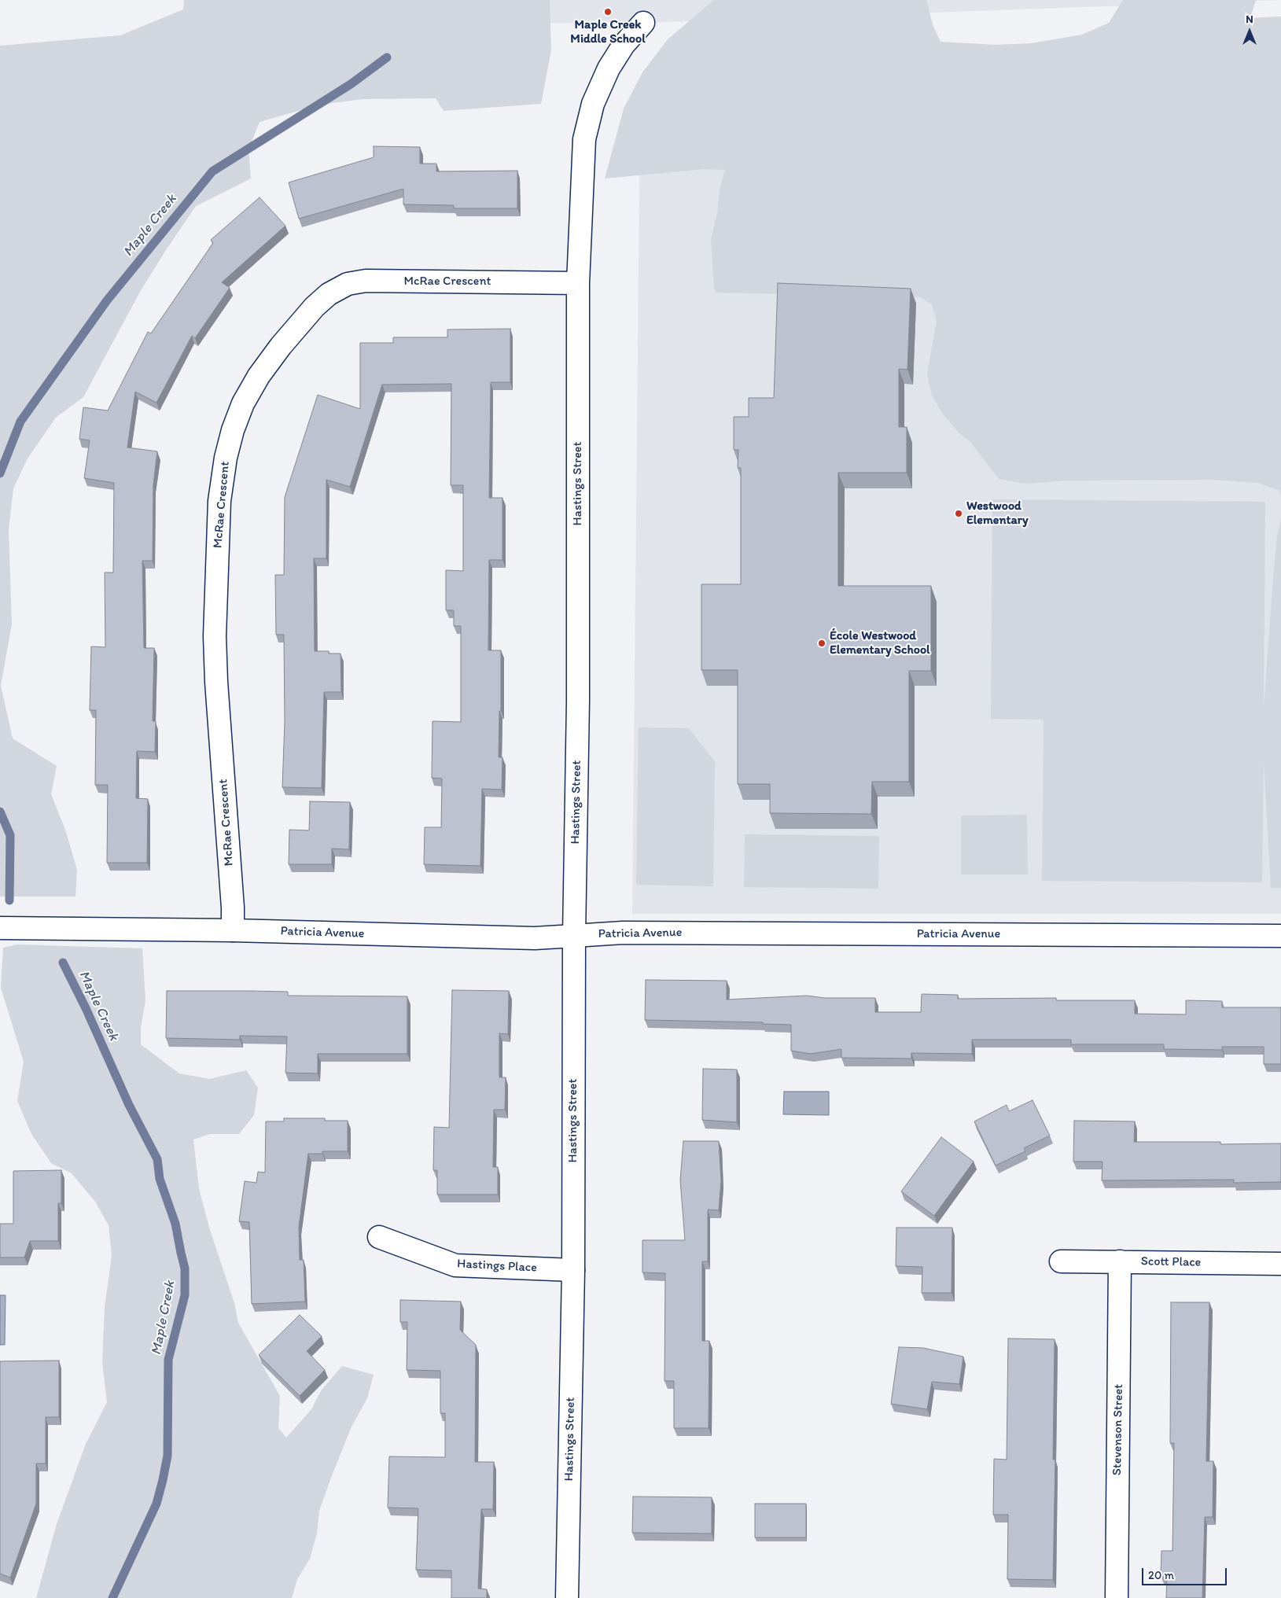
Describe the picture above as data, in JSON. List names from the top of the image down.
{
  "streets": {
    "street": [
      "McRae Crescent",
      "Hastings Street",
      "Patricia Avenue",
      "Scott Place",
      "Hastings Place",
      "Stevenson Street"
    ]
  },
  "crossings": [
    ["McRae Crescent", "Hastings Street"],
    ["McRae Crescent", "Patricia Avenue"],
    ["Hastings Street", "Patricia Avenue"],
    ["Hastings Street", "Hastings Place"],
    ["Scott Place", "Stevenson Street"]
  ],
  "water": ["Maple Creek"],
  "places": ["Maple Creek Middle School", "Westwood Elementary", "École Westwood Elementary School"],
  "scale_bar": "20 m",
  "north": "top"
}
